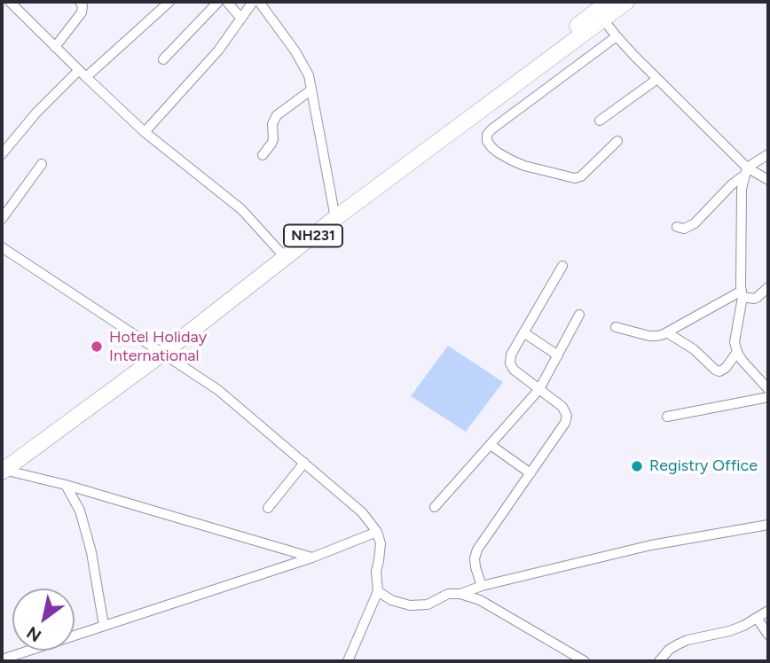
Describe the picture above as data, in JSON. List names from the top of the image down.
{
  "streets": {
    "highway": ["NH231"]
  },
  "places": ["Hotel Holiday International", "Registry Office"],
  "north": "bottom left"
}
